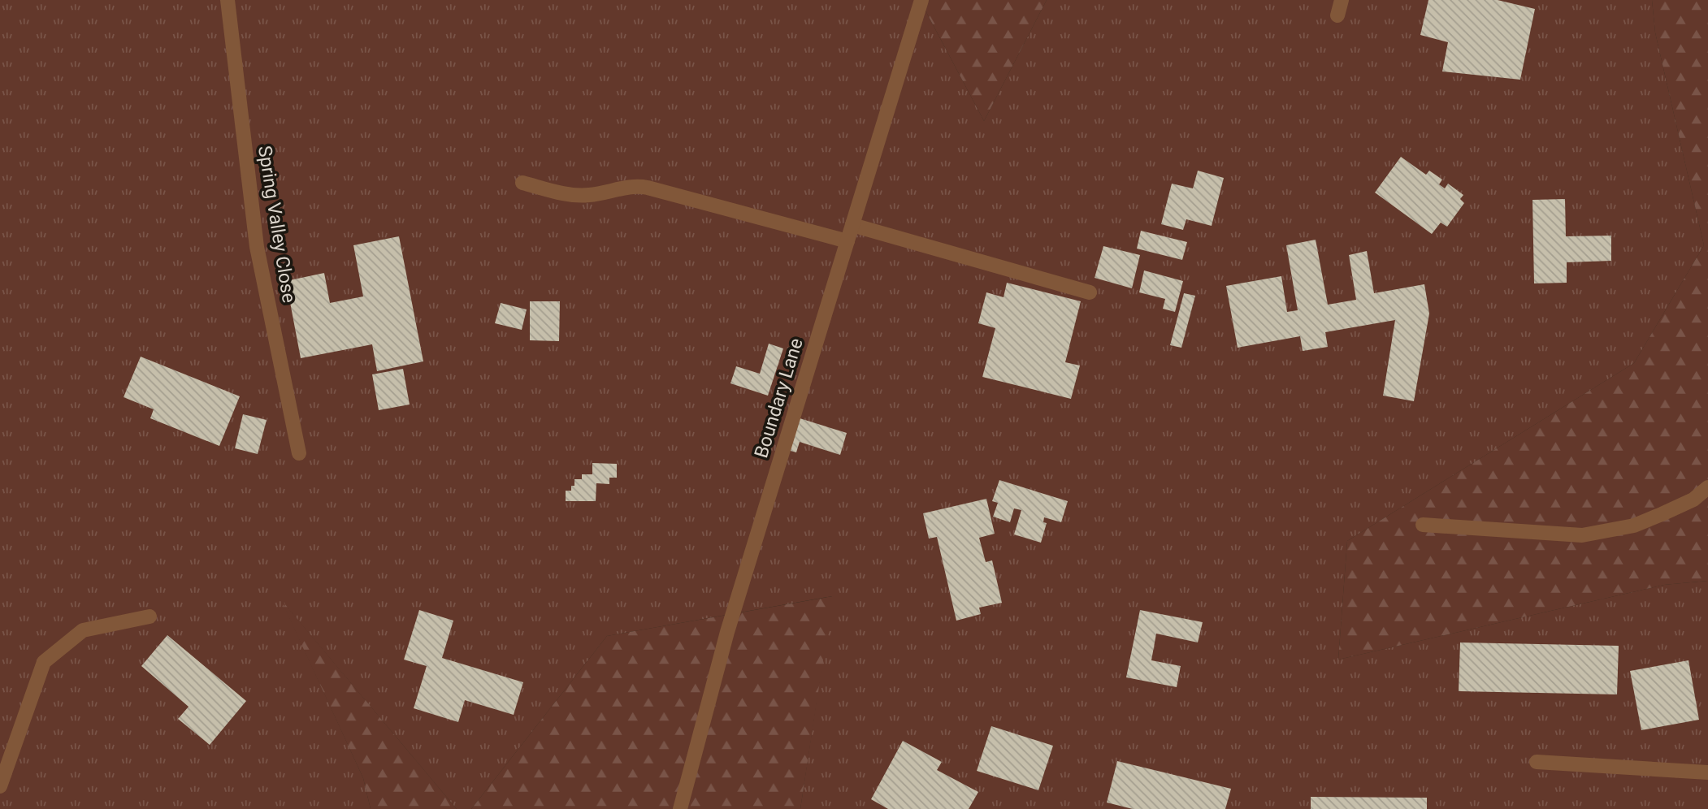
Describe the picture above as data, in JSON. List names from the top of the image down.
{
  "streets": {
    "street": ["Spring Valley Close", "Boundary Lane"]
  }
}
